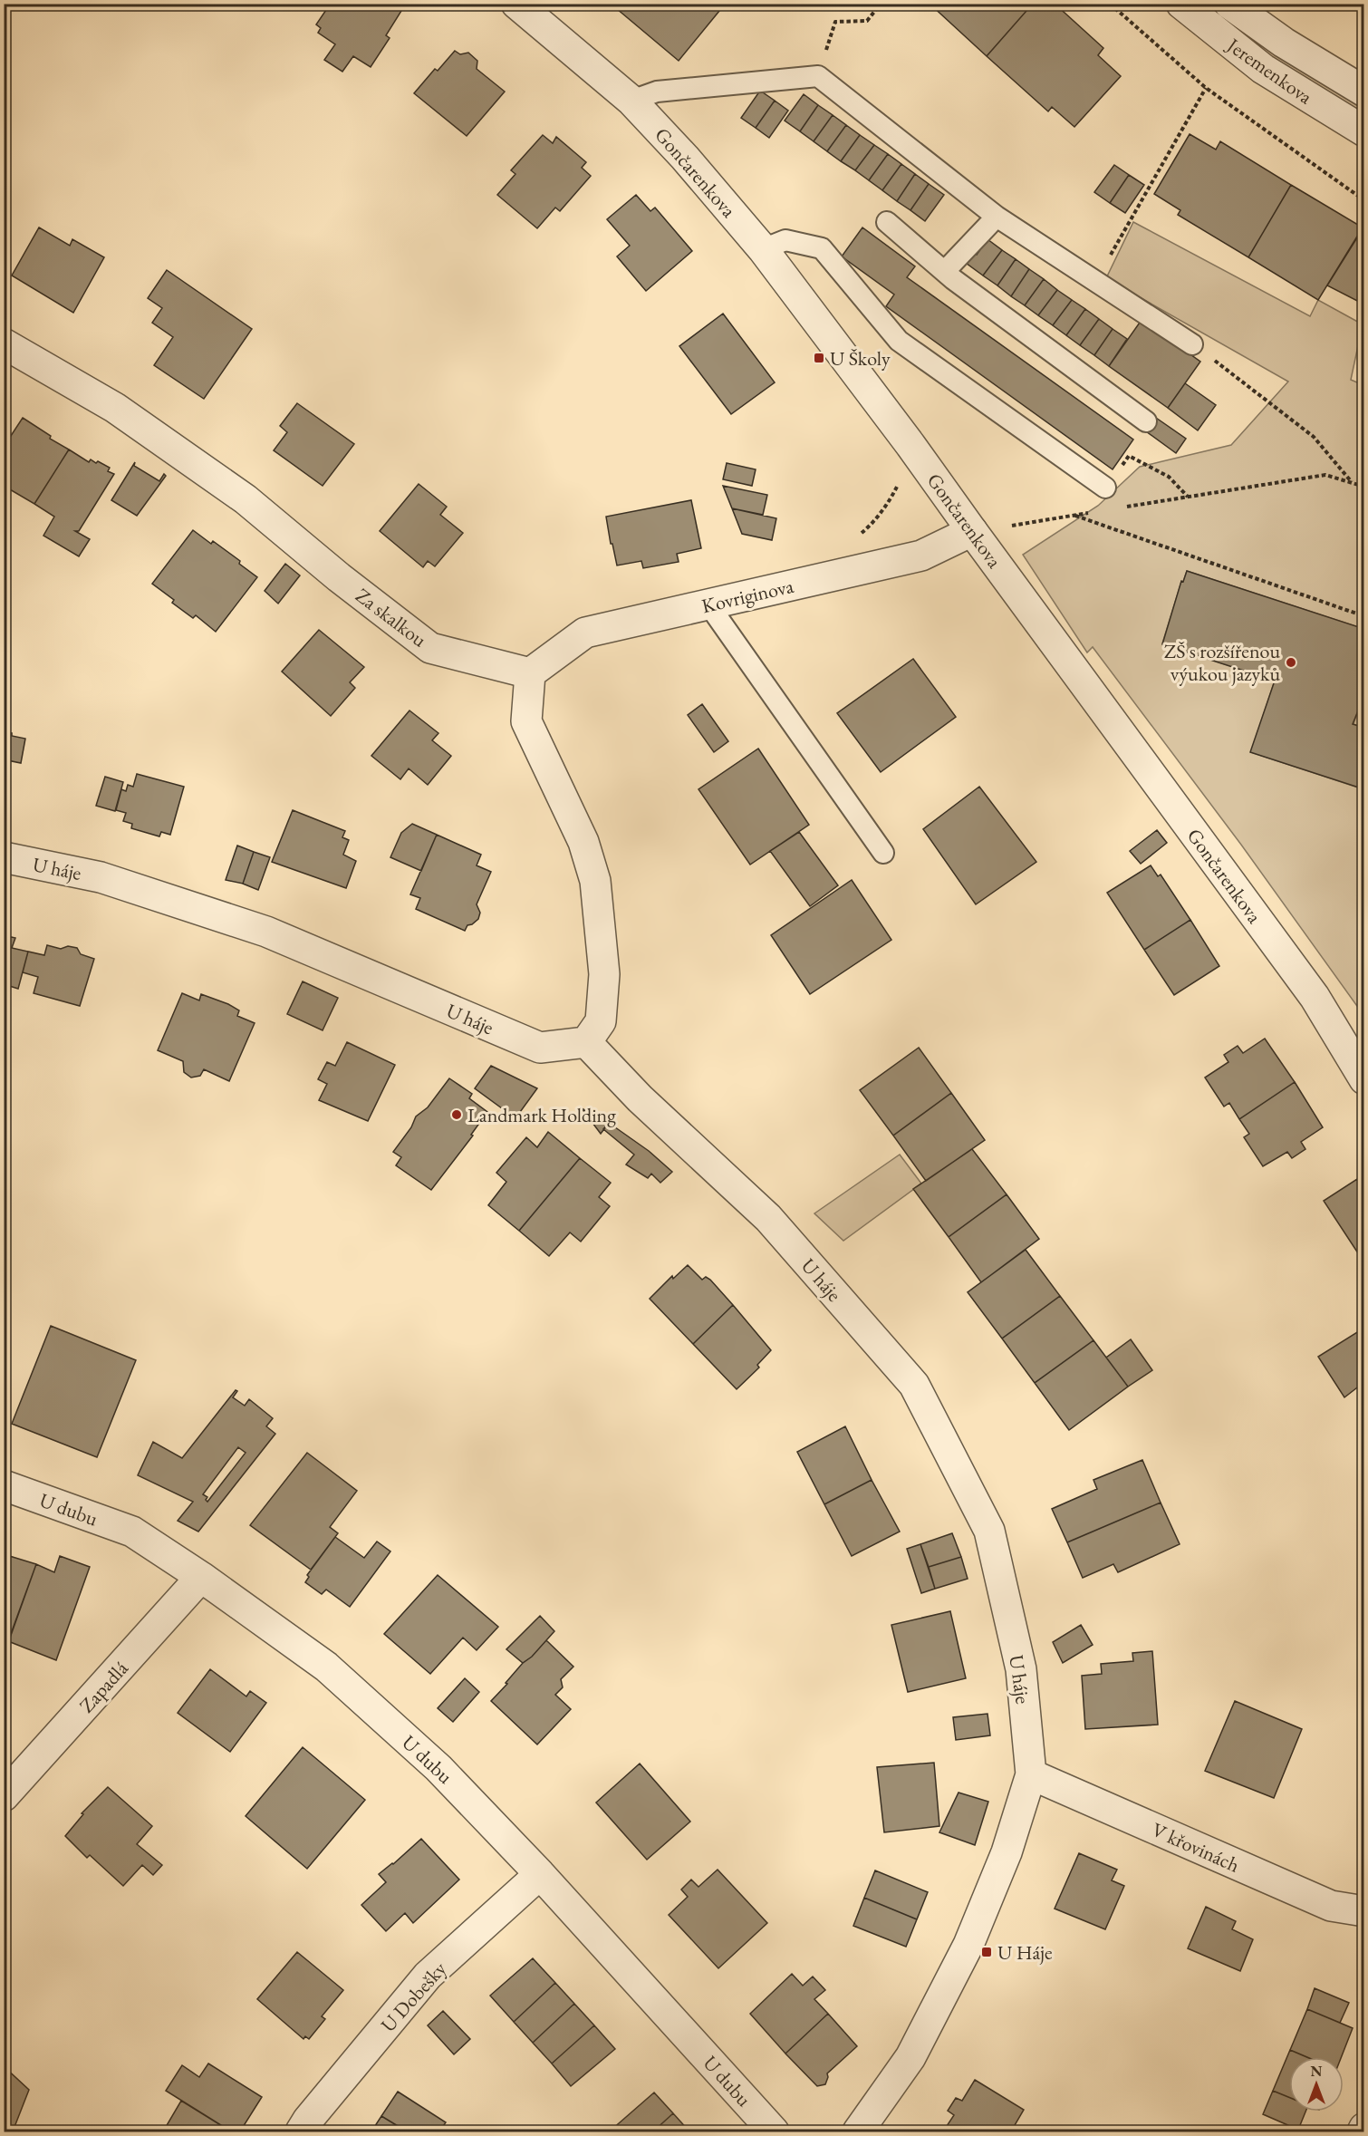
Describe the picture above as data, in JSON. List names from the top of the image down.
{
  "streets": {
    "street": [
      "Jeremenkova",
      "Gončarenkova",
      "Kovriginova",
      "Za skalkou",
      "U háje",
      "U dubu",
      "Zapadlá",
      "V křovinách",
      "U Dobešky"
    ]
  },
  "crossings": [
    ["Gončarenkova", "Kovriginova"],
    ["Kovriginova", "Za skalkou"],
    ["U háje", "V křovinách"],
    ["U dubu", "Zapadlá"],
    ["U dubu", "U Dobešky"]
  ],
  "places": {
    "transit": ["U Školy", "U Háje"],
    "other": ["ZŠ s rozšířenou výukou jazyků", "Landmark Holding"]
  },
  "north": "top"
}
